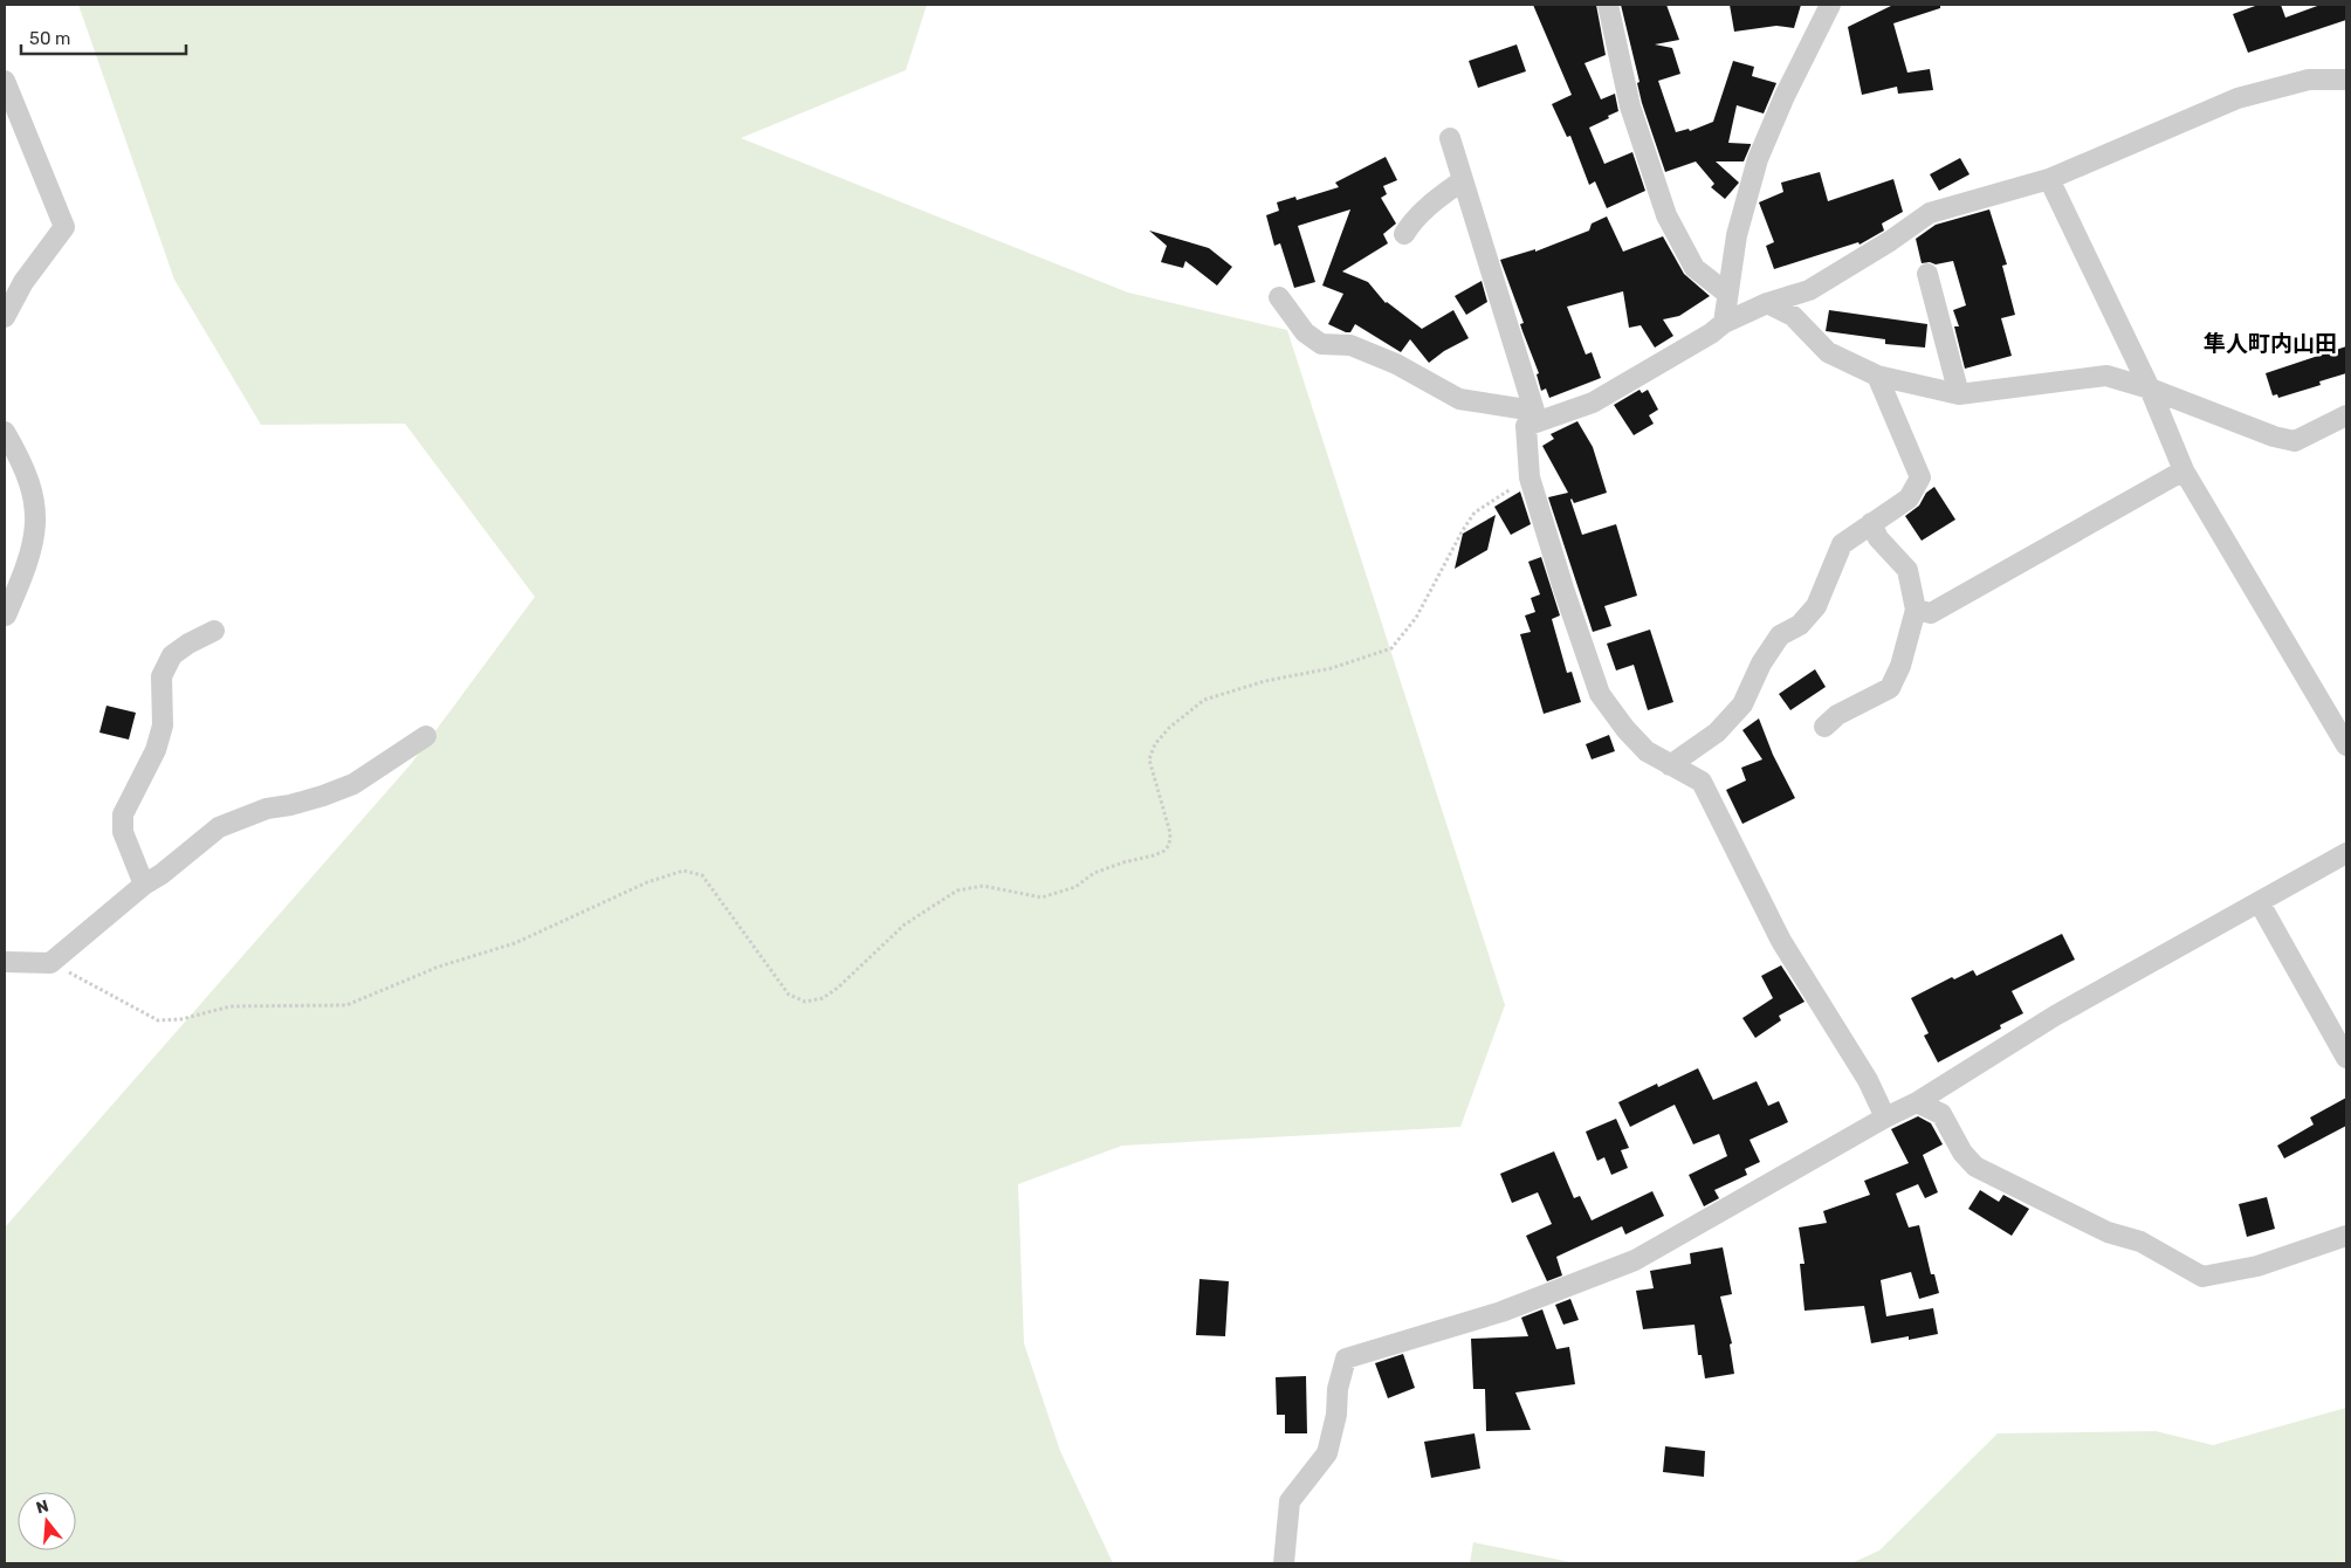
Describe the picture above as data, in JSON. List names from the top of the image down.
{
  "districts": ["隼人町内山田"],
  "scale_bar": "50 m",
  "north": "top"
}
